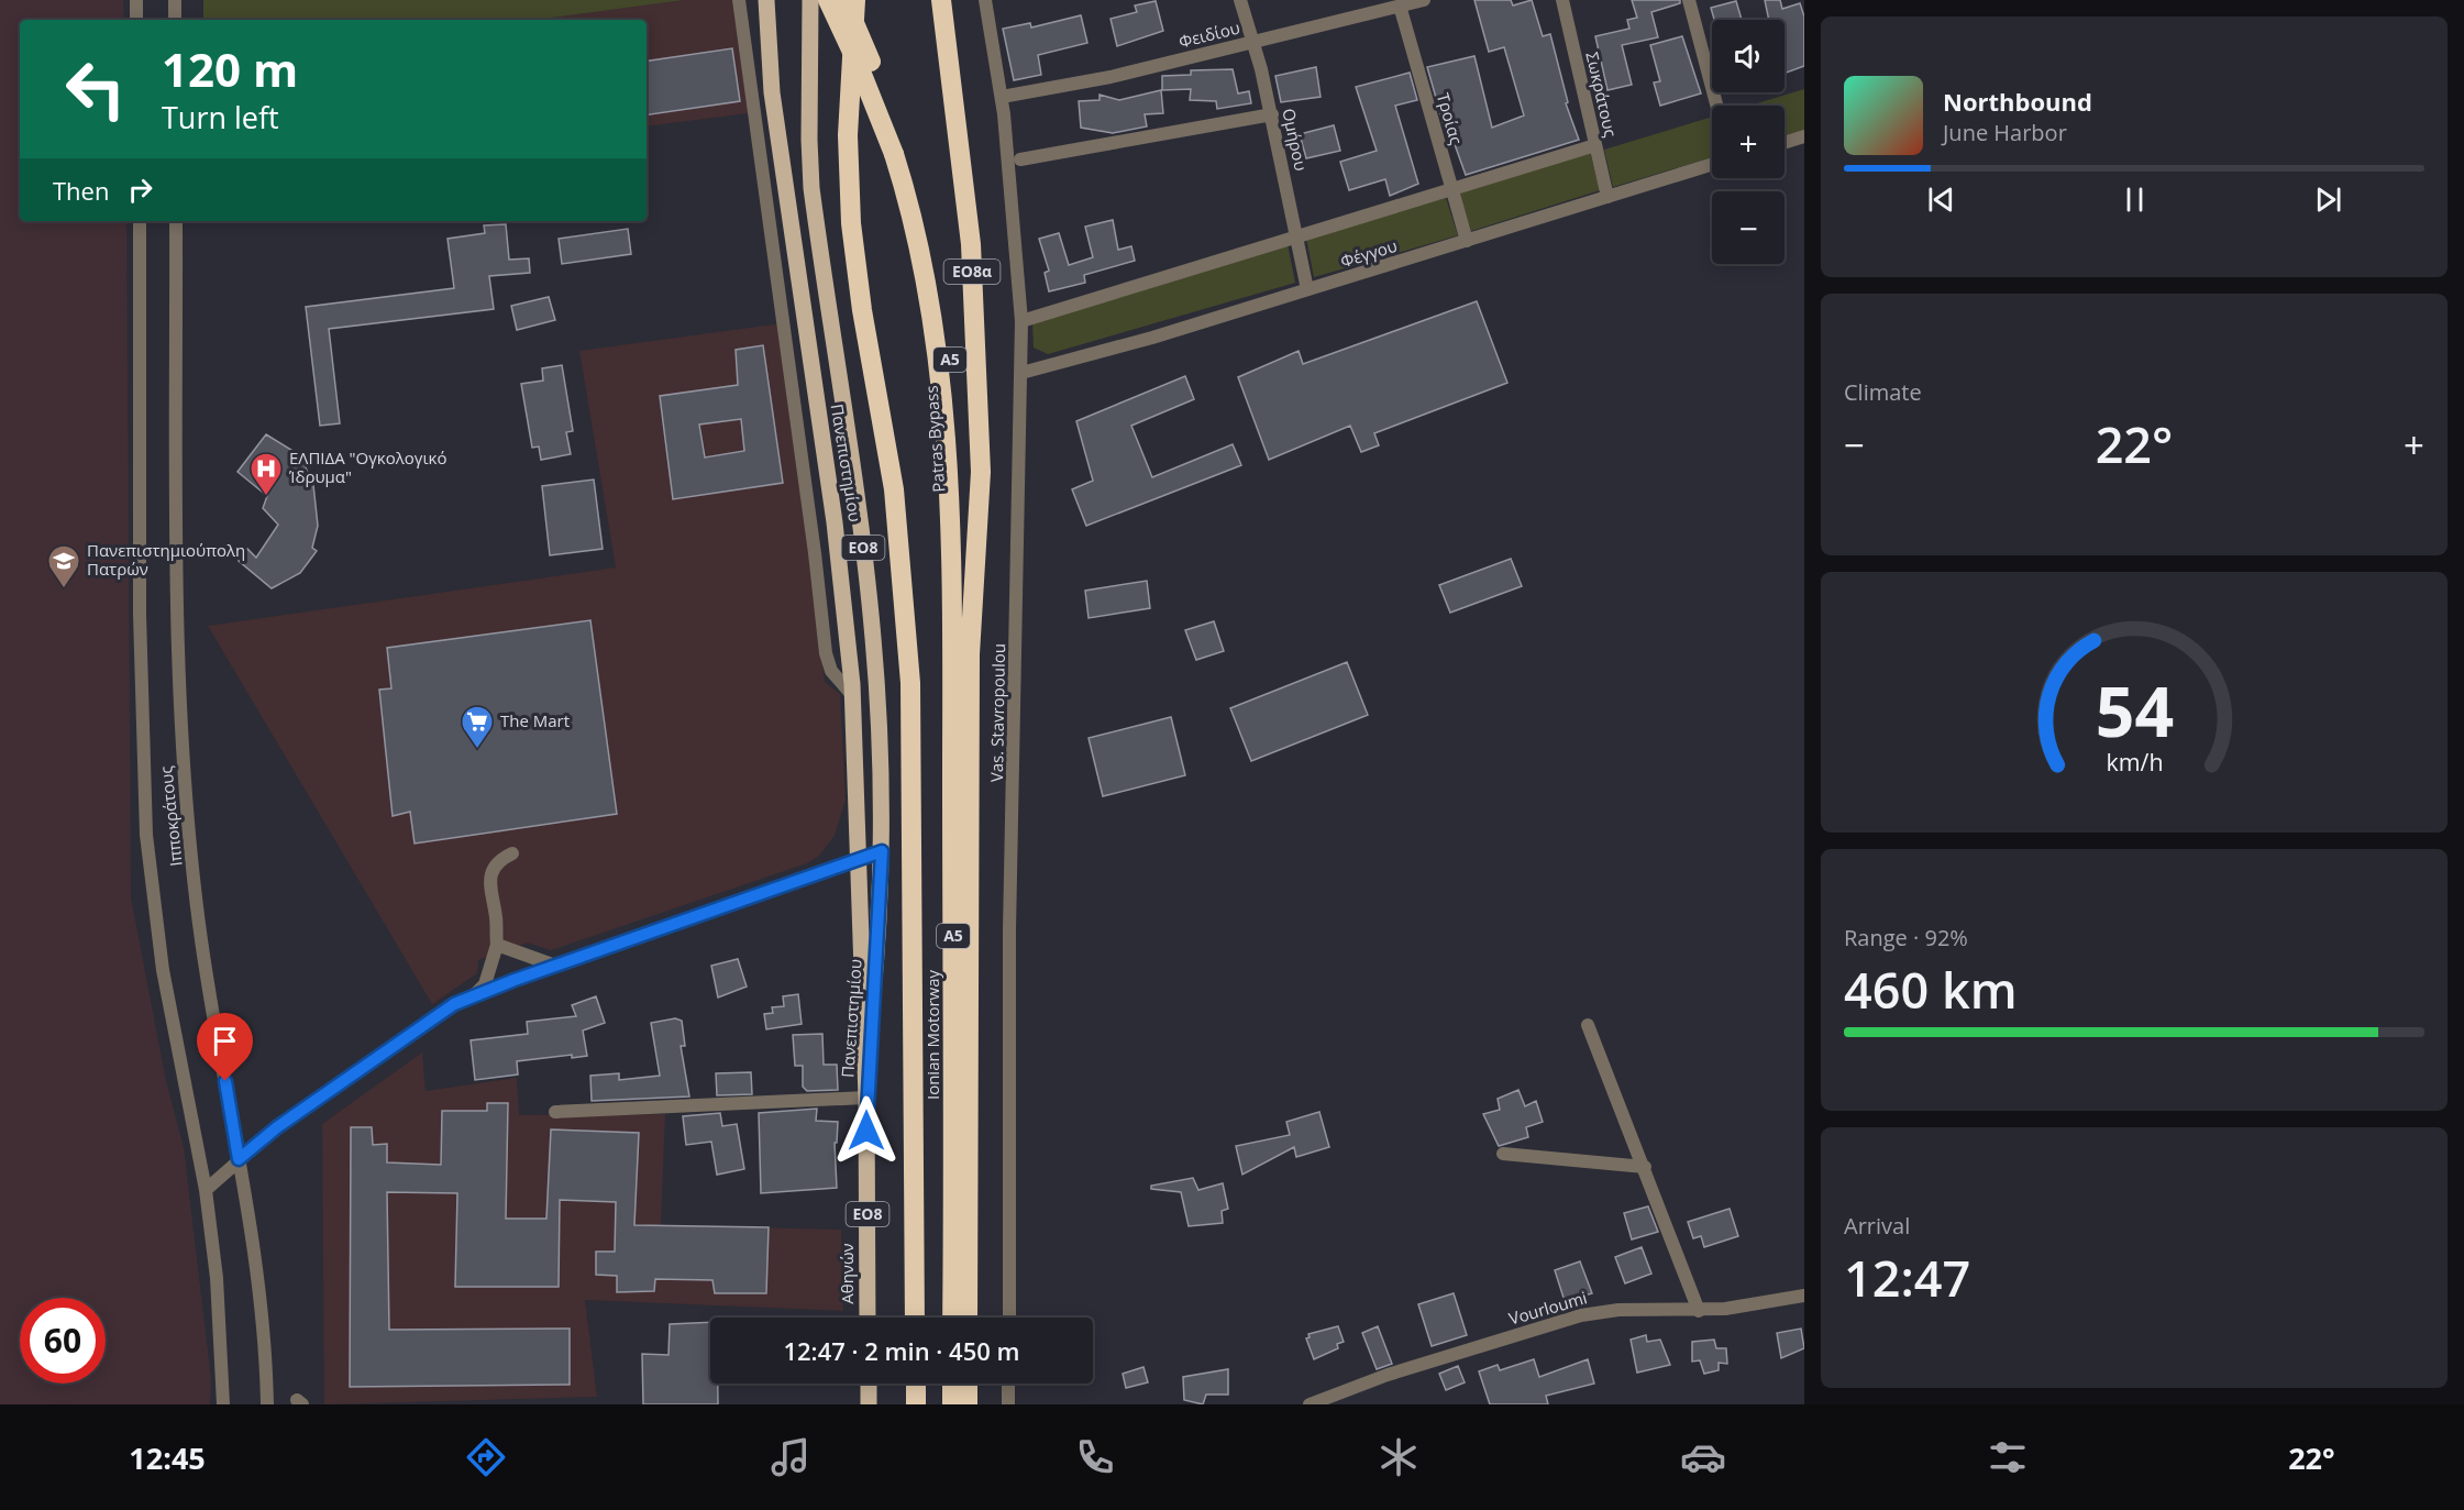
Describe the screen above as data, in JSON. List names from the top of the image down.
{
  "streets": {
    "highway": [
      "ΕΟ8α",
      "Α5",
      "Patras Bypass",
      "Ionian Motorway"
    ],
    "main road": ["Πανεπιστημίου", "ΕΟ8", "Αθηνών"],
    "street": [
      "Φειδίου",
      "Σωκράτους",
      "Τροίας",
      "Ομήρου",
      "Φέγγου",
      "Vas. Stavropoulou",
      "Ιπποκράτους",
      "Vourloumi"
    ]
  },
  "crossings": [
    ["Φειδίου", "Τροίας"],
    ["Φειδίου", "Ομήρου"],
    ["Φειδίου", "Vas. Stavropoulou"],
    ["Σωκράτους", "Φέγγου"],
    ["Τροίας", "Φέγγου"],
    ["Ομήρου", "Φέγγου"],
    ["Φέγγου", "Vas. Stavropoulou"],
    ["ΕΟ8α", "Α5"],
    ["ΕΟ8α", "Patras Bypass"],
    ["Α5", "Patras Bypass"],
    ["Patras Bypass", "Ionian Motorway"],
    ["Πανεπιστημίου", "Αθηνών"]
  ],
  "places": {
    "hospital": ["ΕΛΠΙΔΑ \"Ογκολογικό Ίδρυμα\""],
    "school or university": ["Πανεπιστημιούπολη Πατρών"],
    "supermarket": ["The Mart"]
  },
  "page": {
    "map_buttons": ["+", "−"],
    "turn": ["120 m", "Turn left"],
    "song": ["Northbound", "June Harbor"],
    "then": "Then",
    "tile": [
      "Climate",
      ["Range · 92%", "460 km"],
      ["Arrival", "12:47"]
    ],
    "heat": ["−", "22°", "+"],
    "limit": "60",
    "trip": "12:47 · 2 min · 450 m",
    "tabs": ["12:45", "22°"],
    "gauge": ["54", "km/h"]
  }
}
